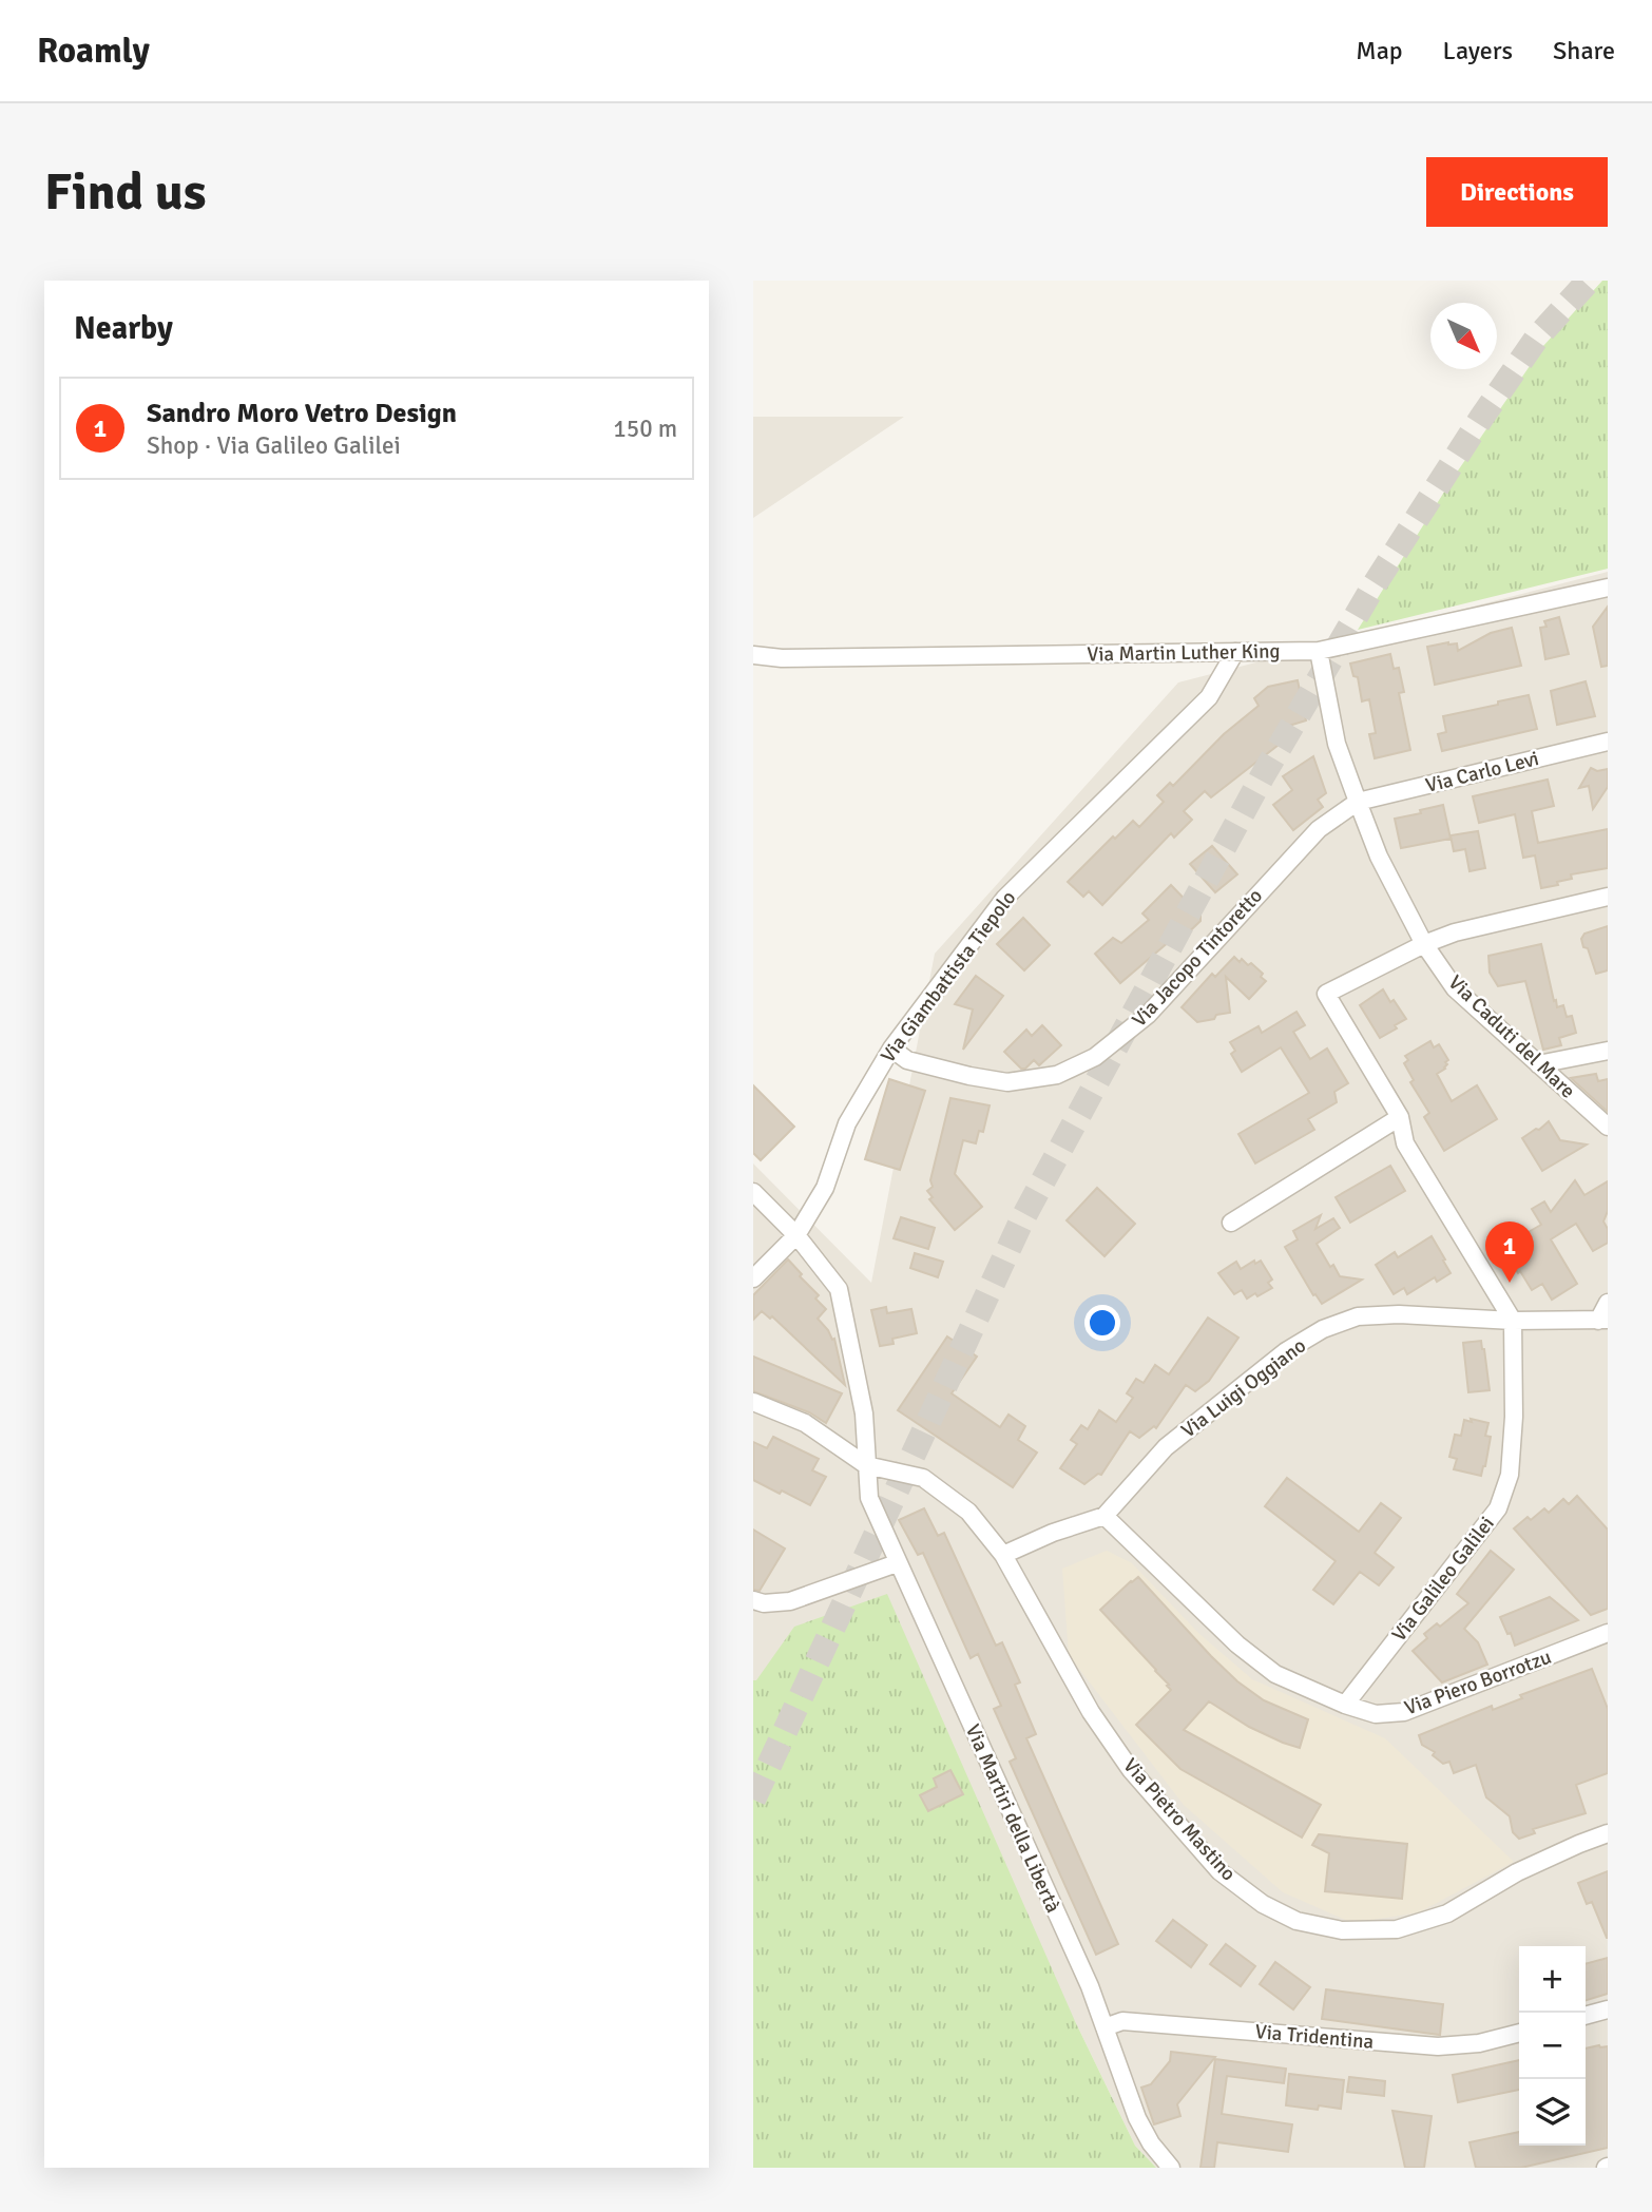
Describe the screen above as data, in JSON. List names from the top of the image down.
{
  "streets": {
    "street": [
      "Via Martin Luther King",
      "Via Carlo Levi",
      "Via Jacopo Tintoretto",
      "Via Giambattista Tiepolo",
      "Via Caduti del Mare",
      "Via Luigi Oggiano",
      "Via Galileo Galilei",
      "Via Piero Borrotzu",
      "Via Martiri della Libertà",
      "Via Pietro Mastino",
      "Via Tridentina"
    ]
  },
  "crossings": [
    ["Via Martin Luther King", "Via Giambattista Tiepolo"],
    ["Via Martin Luther King", "Via Caduti del Mare"],
    ["Via Carlo Levi", "Via Jacopo Tintoretto"],
    ["Via Carlo Levi", "Via Caduti del Mare"],
    ["Via Jacopo Tintoretto", "Via Giambattista Tiepolo"],
    ["Via Jacopo Tintoretto", "Via Caduti del Mare"],
    ["Via Giambattista Tiepolo", "Via Martiri della Libertà"],
    ["Via Luigi Oggiano", "Via Galileo Galilei"],
    ["Via Luigi Oggiano", "Via Piero Borrotzu"],
    ["Via Luigi Oggiano", "Via Pietro Mastino"],
    ["Via Galileo Galilei", "Via Piero Borrotzu"],
    ["Via Martiri della Libertà", "Via Pietro Mastino"],
    ["Via Martiri della Libertà", "Via Tridentina"]
  ],
  "north": "bottom right",
  "page": {
    "header": "Roamly",
    "nav": ["Map", "Layers", "Share"],
    "buttons": "Directions",
    "title": "Find us",
    "heading": "Nearby",
    "list": [
      {
        "mark": "1",
        "name": "Sandro Moro Vetro Design",
        "note": "Shop · Via Galileo Galilei",
        "value": "150 m"
      }
    ],
    "pins": "1",
    "map_buttons": ["+", "−"]
  }
}
